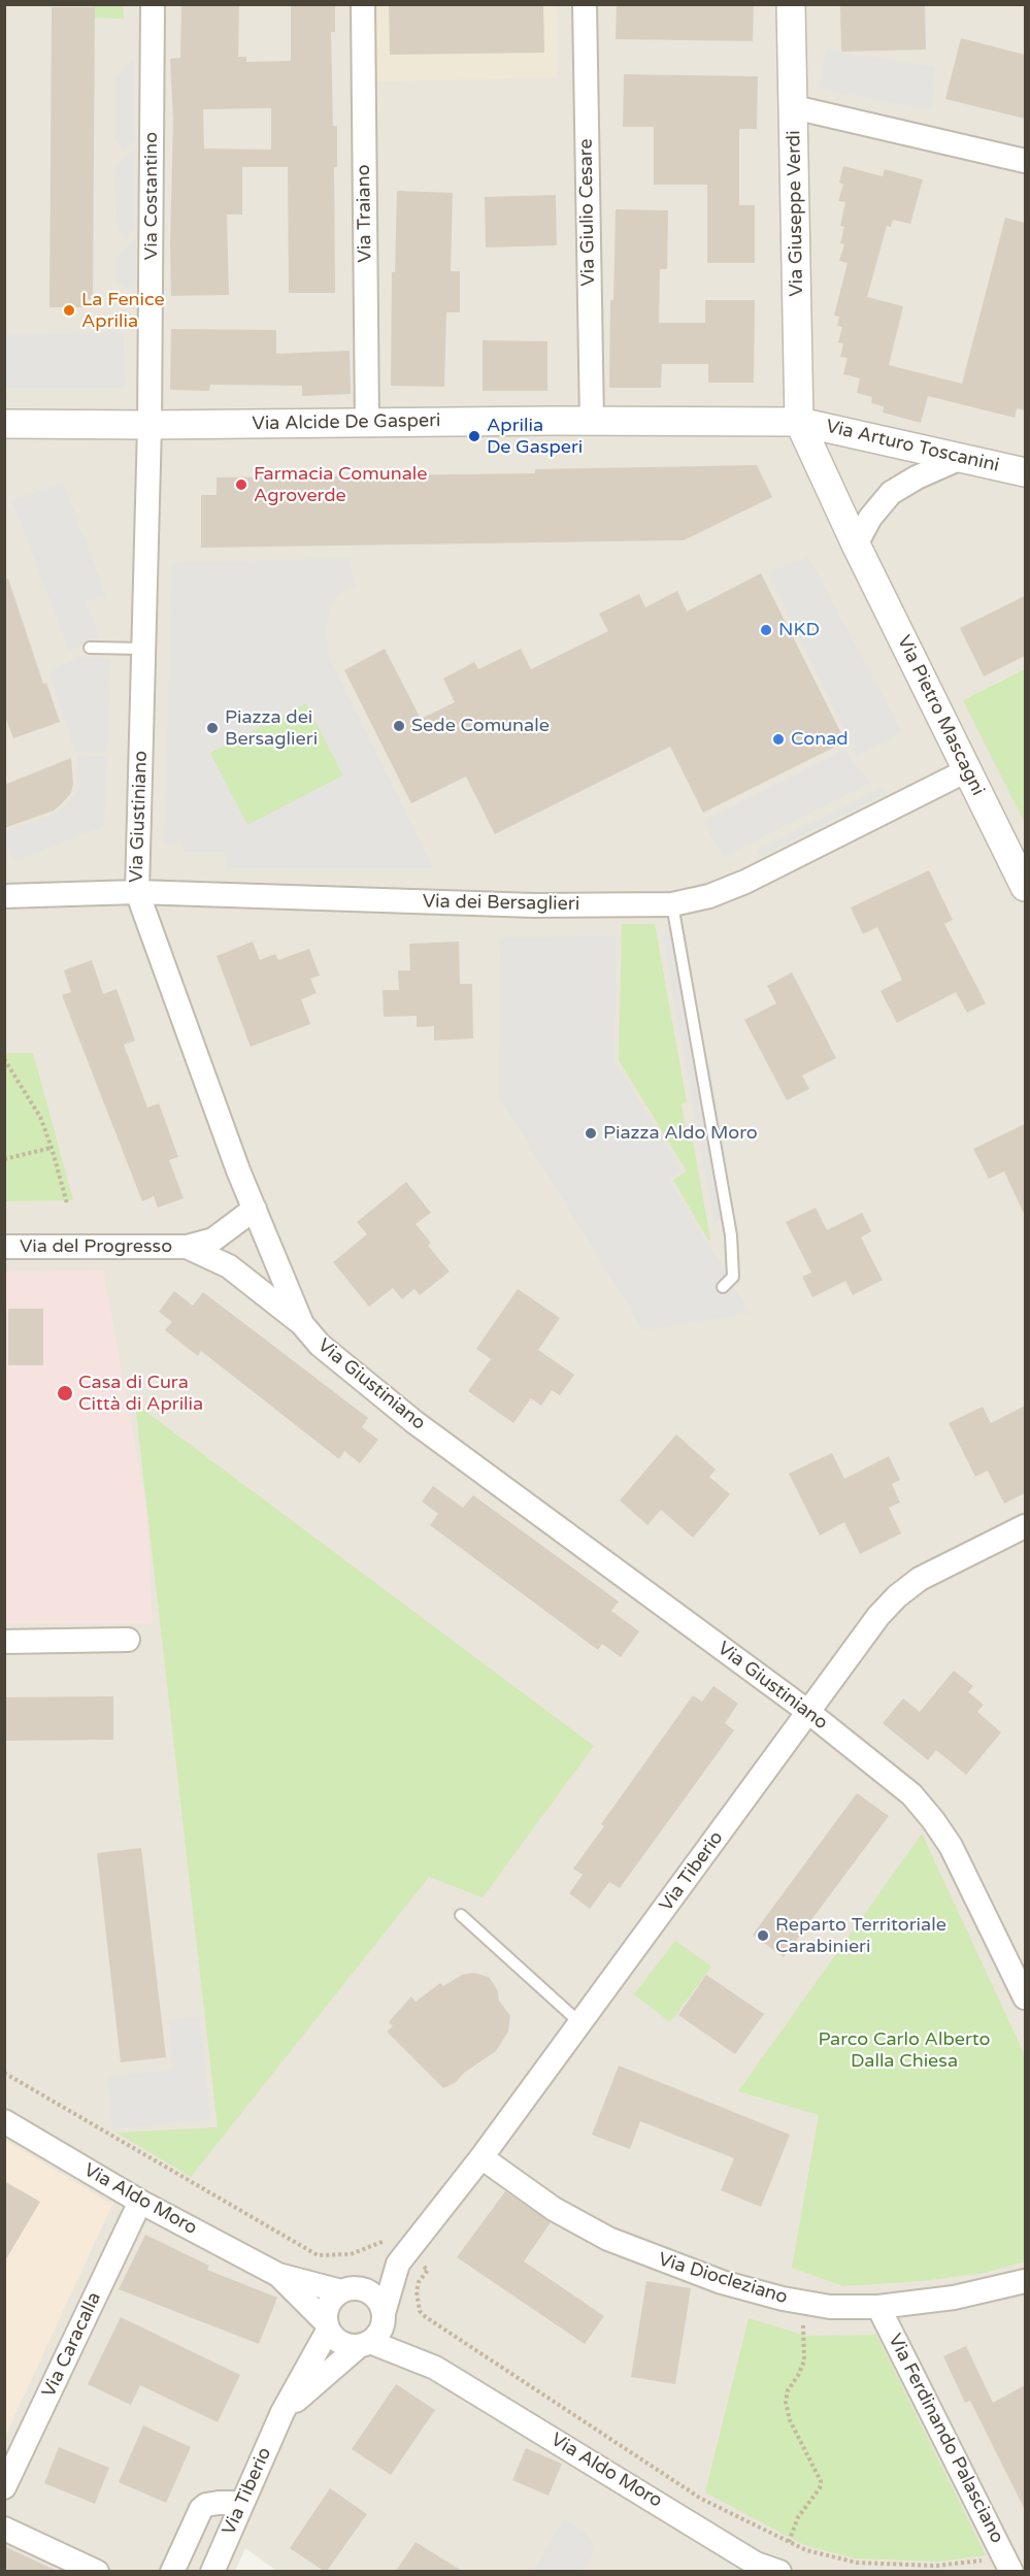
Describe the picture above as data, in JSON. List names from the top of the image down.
{
  "streets": {
    "street": [
      "Via Costantino",
      "Via Giulio Cesare",
      "Via Traiano",
      "Via Giuseppe Verdi",
      "Via Alcide De Gasperi",
      "Via Arturo Toscanini",
      "Via Pietro Mascagni",
      "Via Giustiniano",
      "Via dei Bersaglieri",
      "Via del Progresso",
      "Via Tiberio",
      "Via Aldo Moro",
      "Via Diocleziano",
      "Via Caracalla",
      "Via Ferdinando Palasciano"
    ]
  },
  "crossings": [
    ["Via Costantino", "Via Alcide De Gasperi"],
    ["Via Costantino", "Via Giustiniano"],
    ["Via Giulio Cesare", "Via Alcide De Gasperi"],
    ["Via Traiano", "Via Alcide De Gasperi"],
    ["Via Giuseppe Verdi", "Via Alcide De Gasperi"],
    ["Via Giuseppe Verdi", "Via Arturo Toscanini"],
    ["Via Giuseppe Verdi", "Via Pietro Mascagni"],
    ["Via Alcide De Gasperi", "Via Arturo Toscanini"],
    ["Via Alcide De Gasperi", "Via Pietro Mascagni"],
    ["Via Alcide De Gasperi", "Via Giustiniano"],
    ["Via Arturo Toscanini", "Via Pietro Mascagni"],
    ["Via Pietro Mascagni", "Via dei Bersaglieri"],
    ["Via Giustiniano", "Via dei Bersaglieri"],
    ["Via Giustiniano", "Via del Progresso"],
    ["Via Giustiniano", "Via Tiberio"],
    ["Via Tiberio", "Via Aldo Moro"],
    ["Via Tiberio", "Via Diocleziano"],
    ["Via Aldo Moro", "Via Caracalla"],
    ["Via Diocleziano", "Via Ferdinando Palasciano"]
  ],
  "parks": ["Parco Carlo Alberto Dalla Chiesa"],
  "places": [
    "La Fenice Aprilia",
    "Aprilia De Gasperi",
    "Farmacia Comunale Agroverde",
    "NKD",
    "Sede Comunale",
    "Piazza dei Bersaglieri",
    "Conad",
    "Piazza Aldo Moro",
    "Casa di Cura Città di Aprilia",
    "Reparto Territoriale Carabinieri"
  ]
}
